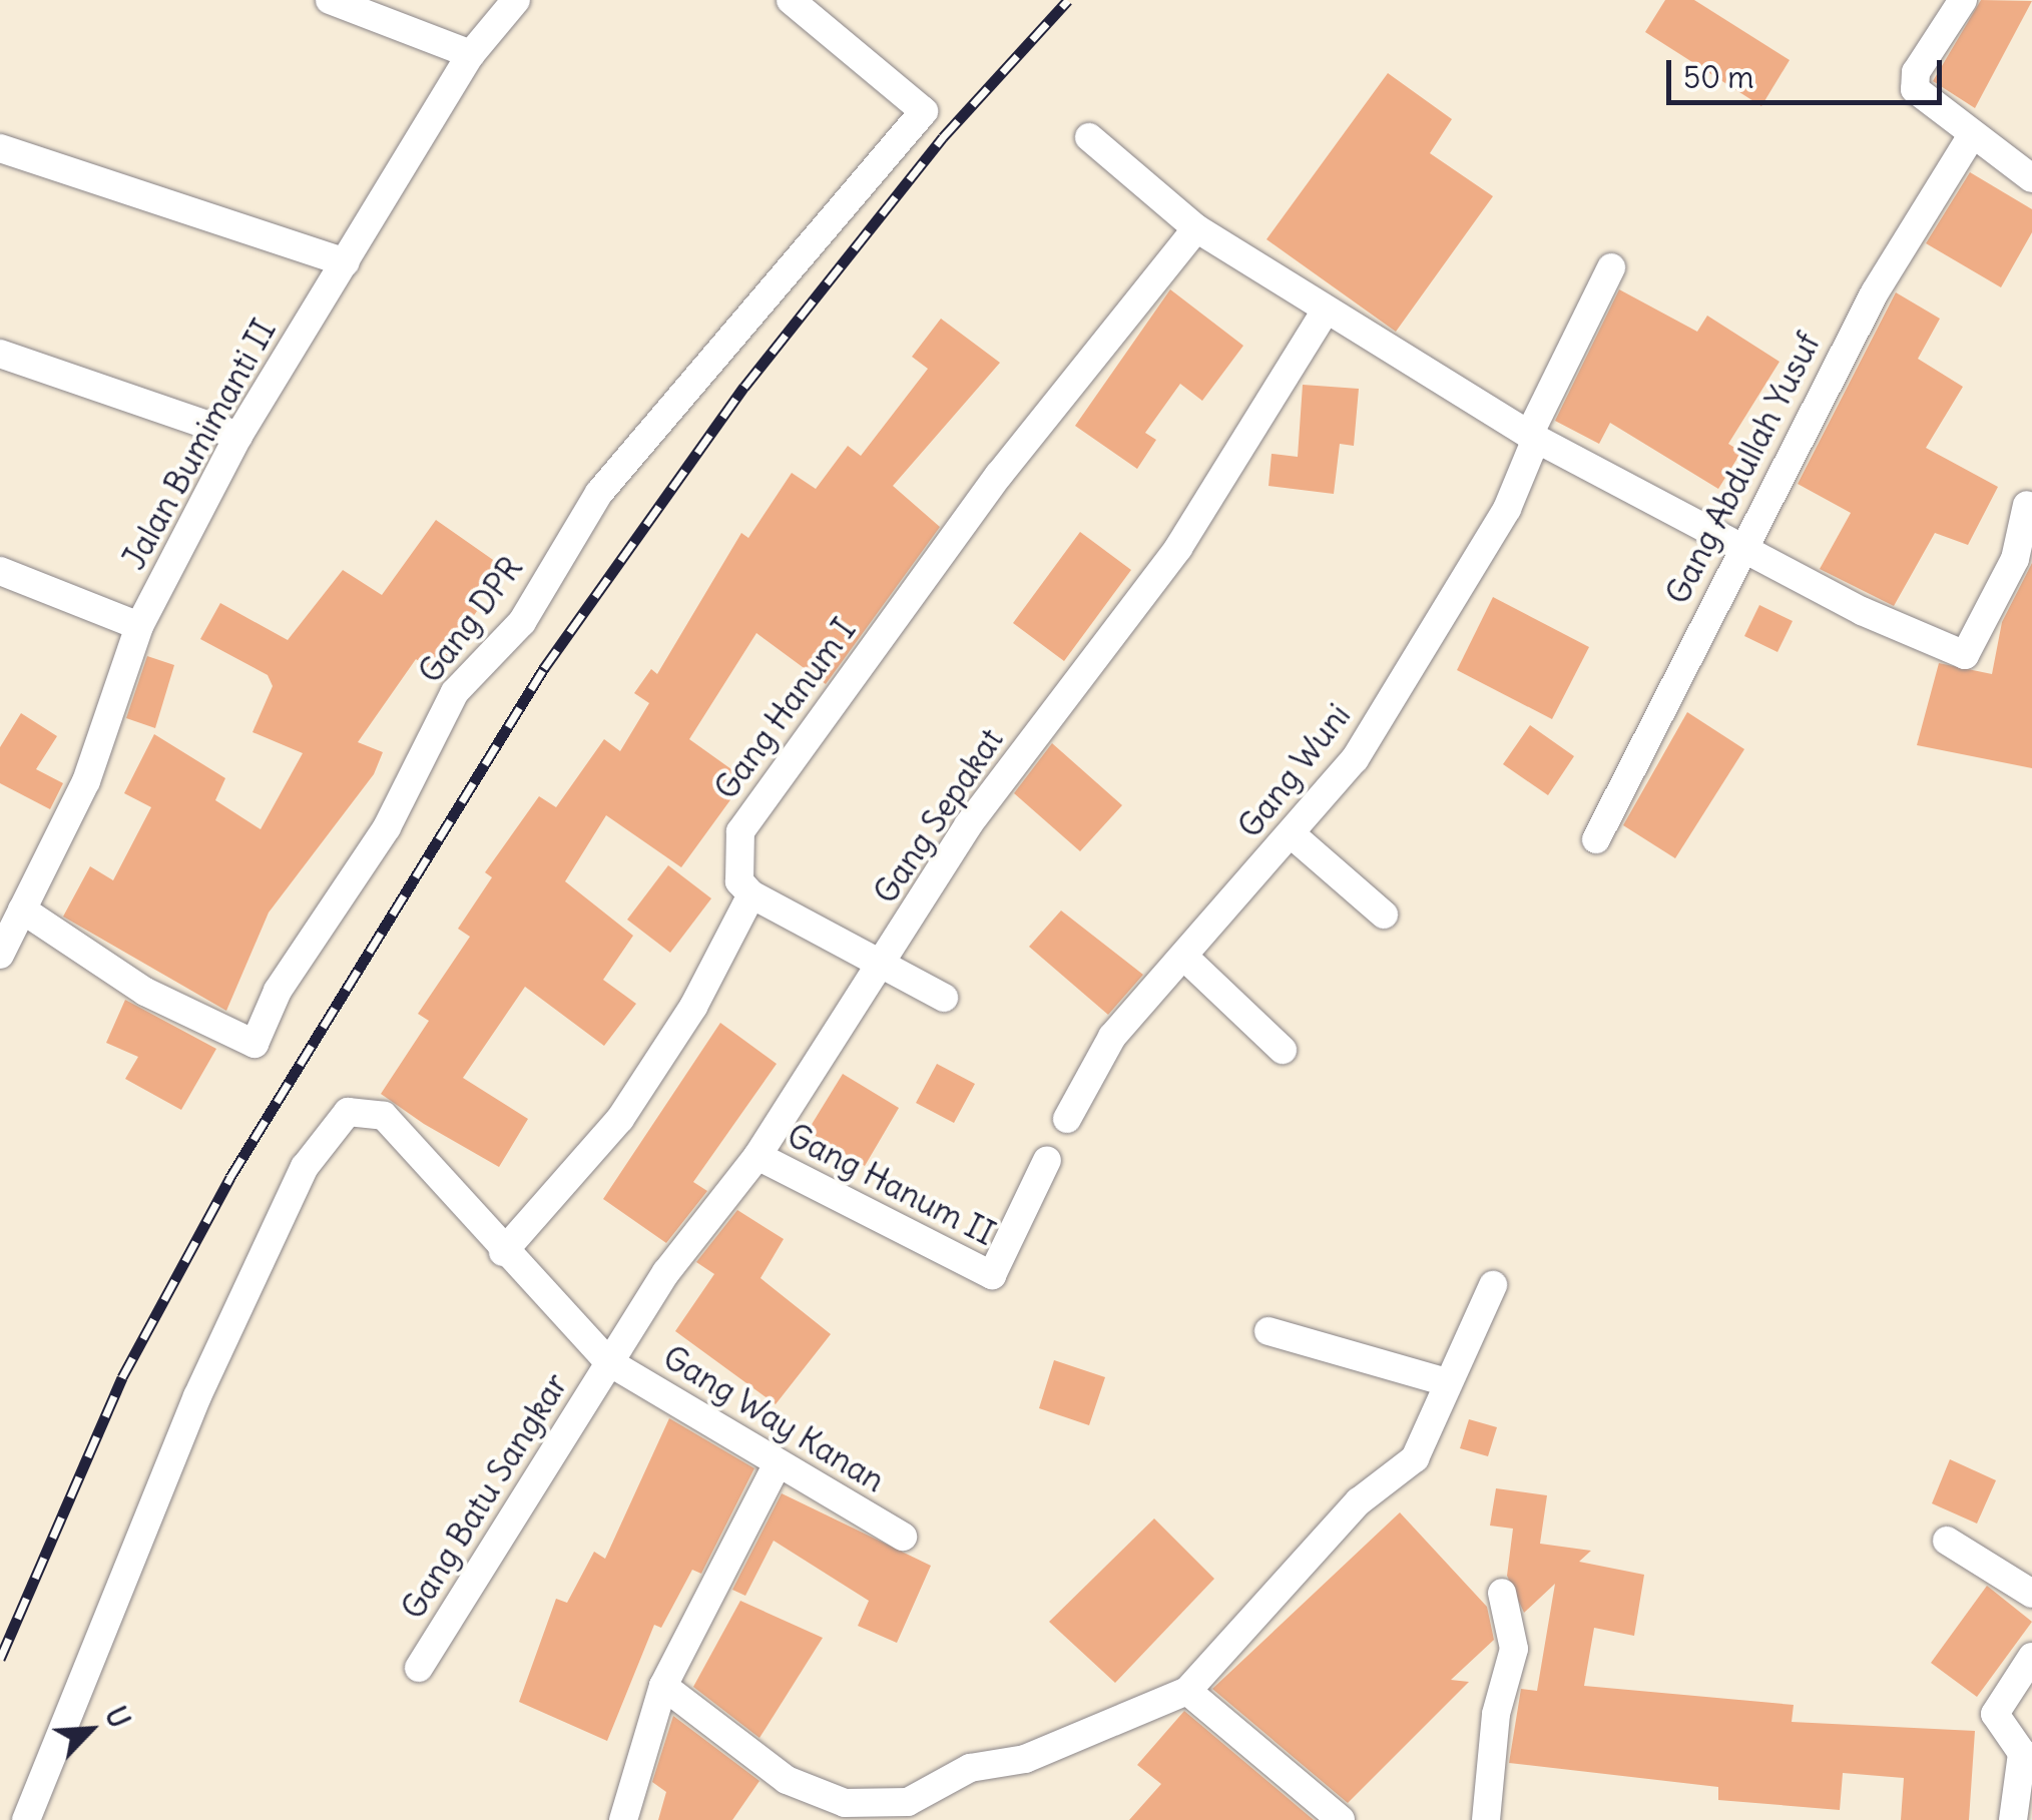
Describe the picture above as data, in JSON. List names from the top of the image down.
{
  "streets": {
    "street": [
      "Jalan Bumimanti II",
      "Gang Abdullah Yusuf",
      "Gang DPR",
      "Gang Hanum I",
      "Gang Wuni",
      "Gang Sepakat",
      "Gang Hanum II",
      "Gang Way Kanan",
      "Gang Batu Sangkar"
    ]
  },
  "crossings": [
    ["Jalan Bumimanti II", "Gang DPR"],
    ["Gang Sepakat", "Gang Hanum II"],
    ["Gang Sepakat", "Gang Way Kanan"],
    ["Gang Sepakat", "Gang Batu Sangkar"],
    ["Gang Way Kanan", "Gang Batu Sangkar"]
  ],
  "scale_bar": "50 m",
  "north": "top right"
}
